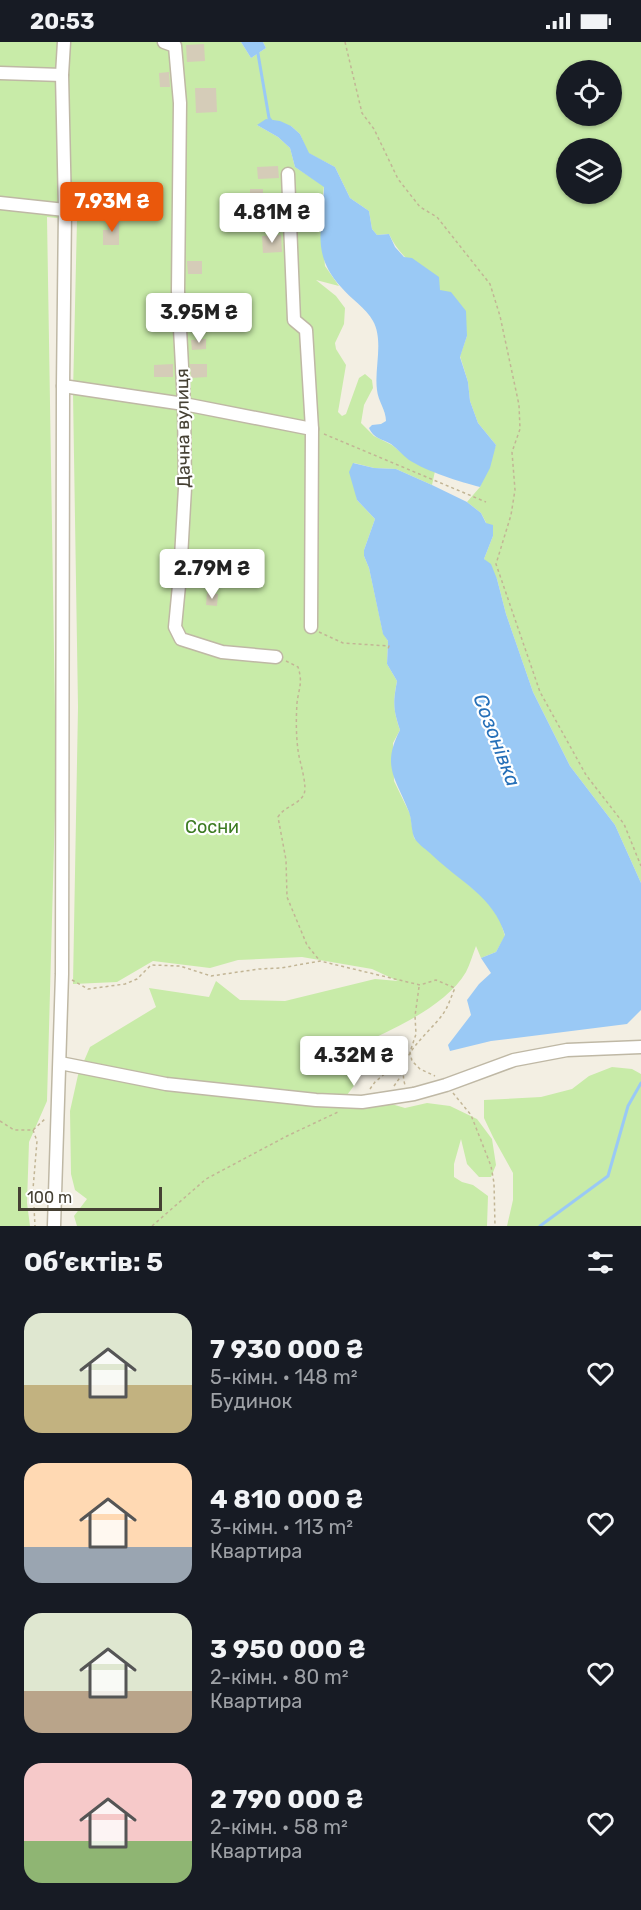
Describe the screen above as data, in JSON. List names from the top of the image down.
{
  "streets": {
    "street": ["Дачна вулиця"]
  },
  "water": ["Созонівка"],
  "parks": ["Сосни"],
  "scale_bar": "100 m",
  "page": {
    "status": "20:53",
    "price": [
      "7.93M ₴",
      "4.81M ₴",
      "3.95M ₴",
      "2.79M ₴",
      "4.32M ₴"
    ],
    "scale": "100 m",
    "heading": "Об’єктів: 5",
    "list": [
      {
        "name": "7 930 000 ₴",
        "note": "5-кімн. · 148 m² · Будинок"
      },
      {
        "name": "4 810 000 ₴",
        "note": "3-кімн. · 113 m² · Квартира"
      },
      {
        "name": "3 950 000 ₴",
        "note": "2-кімн. · 80 m² · Квартира"
      },
      {
        "name": "2 790 000 ₴",
        "note": "2-кімн. · 58 m² · Квартира"
      }
    ]
  }
}
